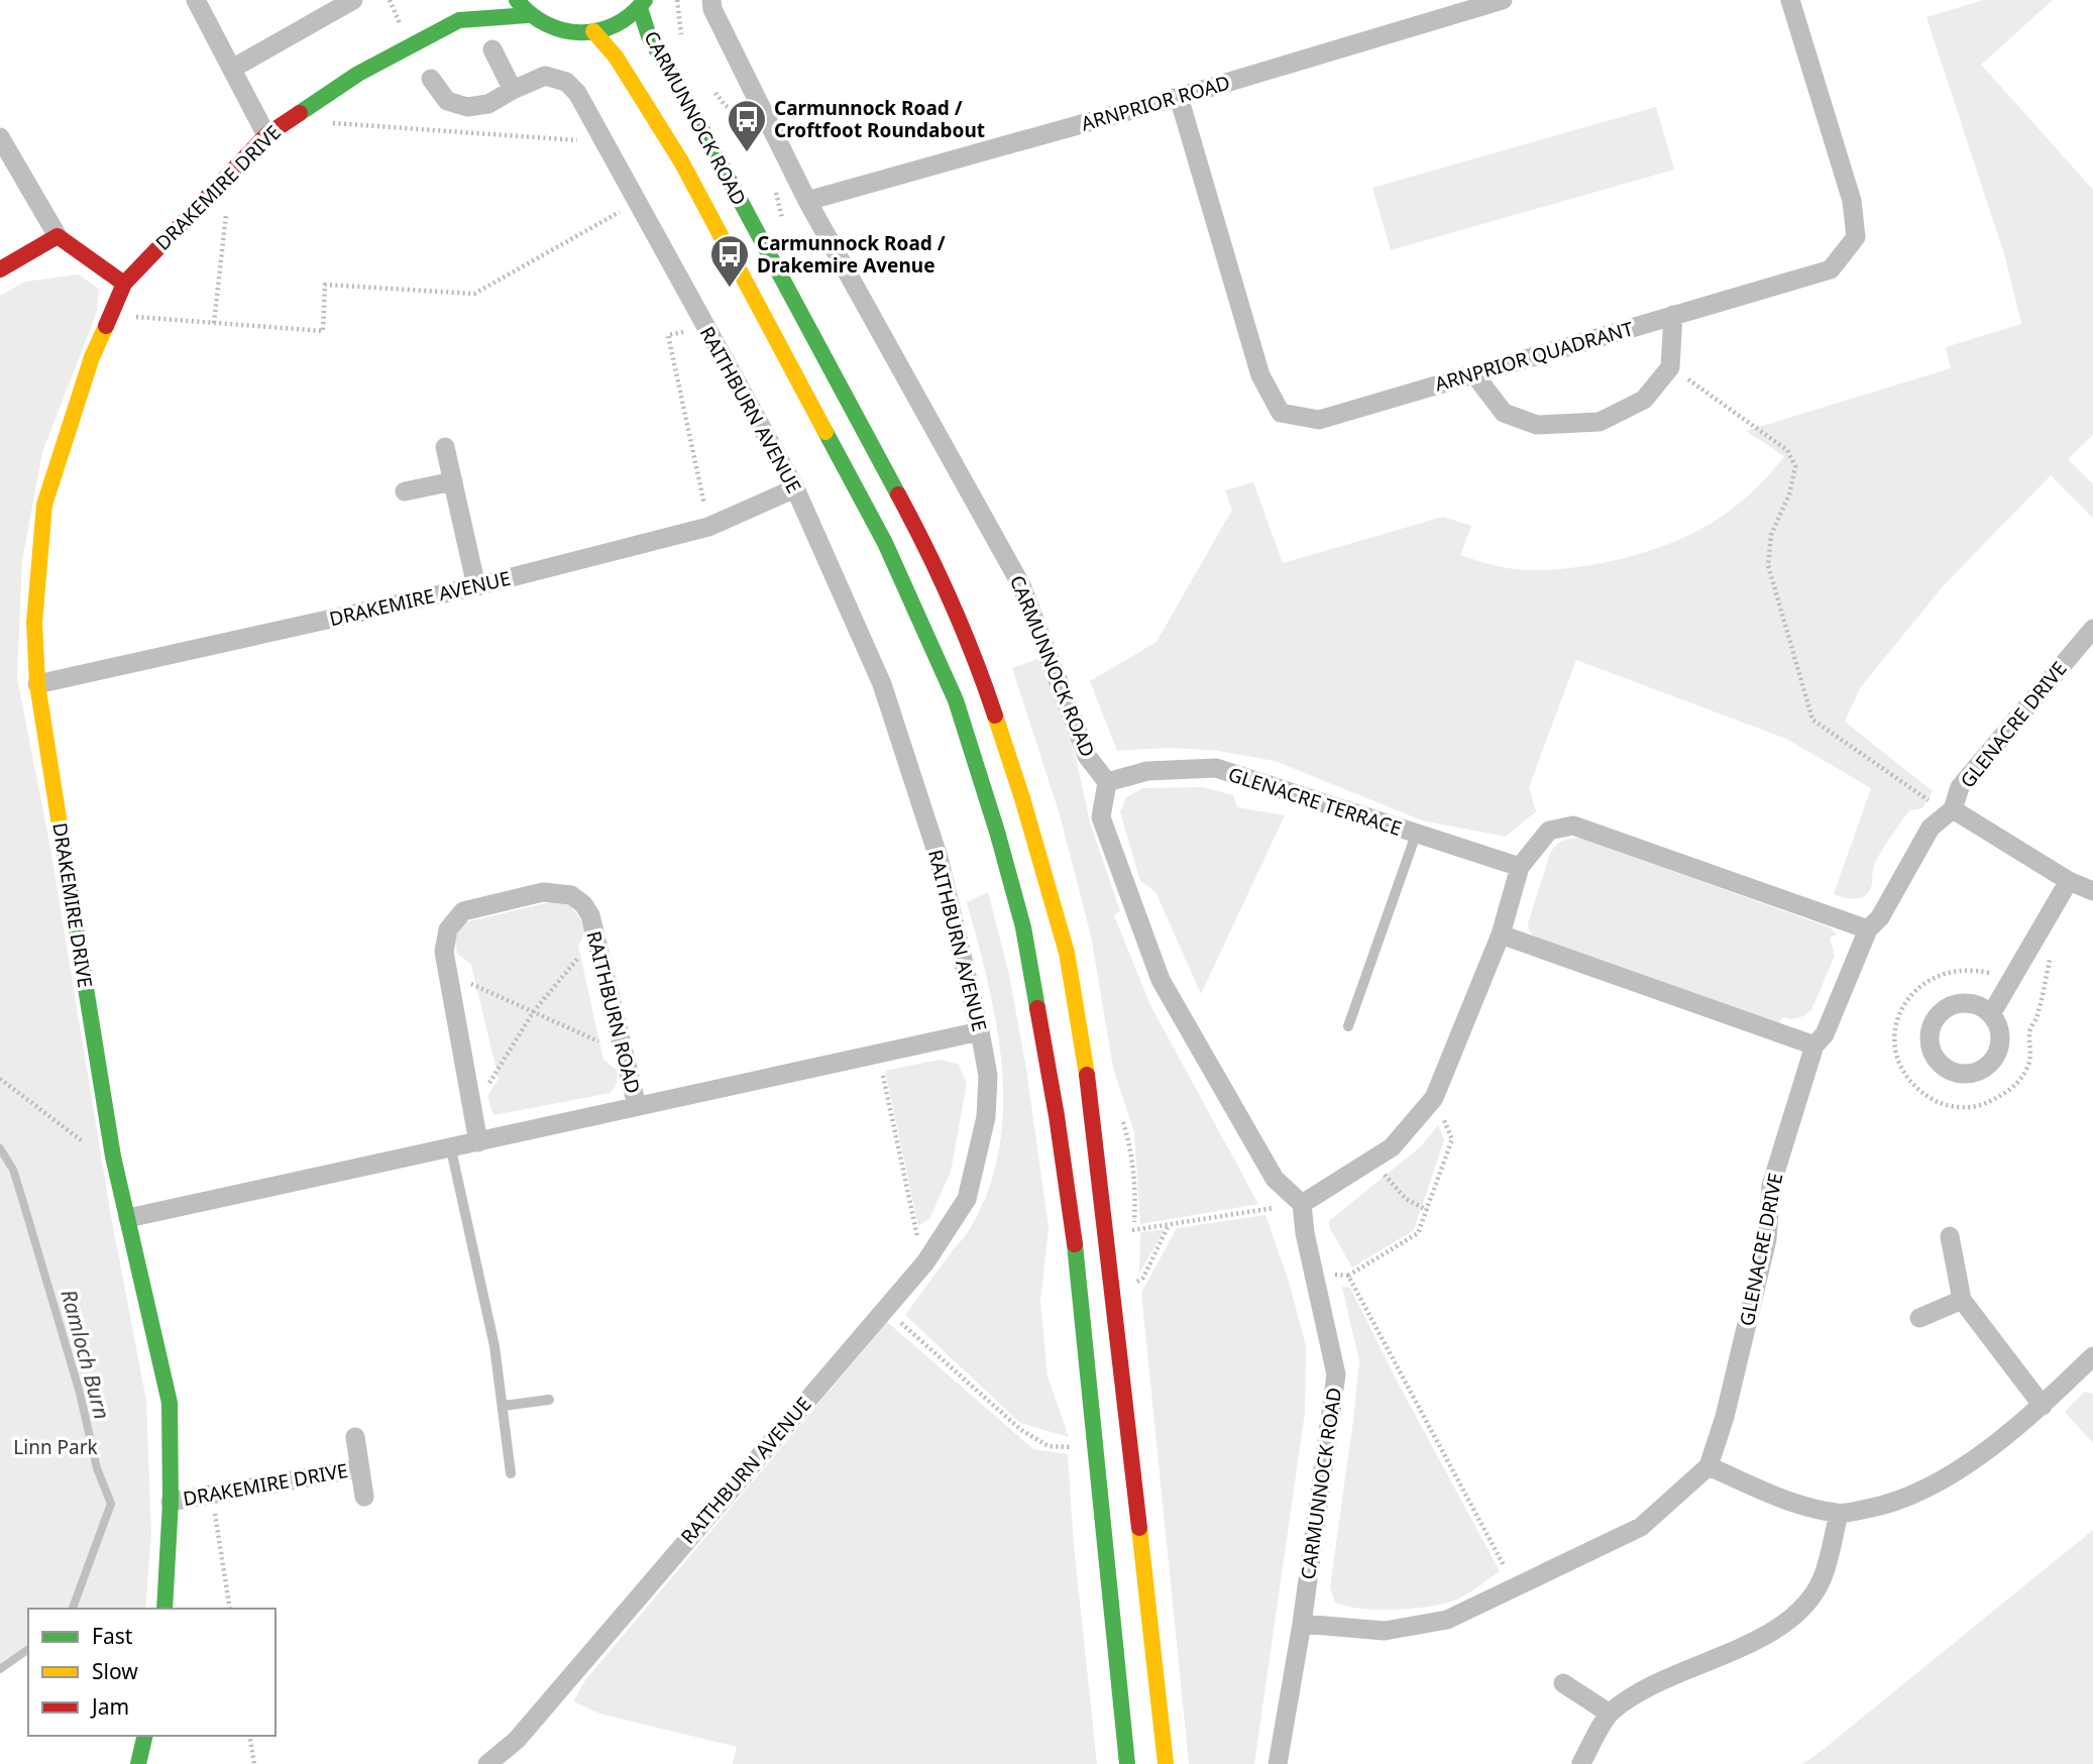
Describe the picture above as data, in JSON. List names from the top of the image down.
{
  "streets": {
    "main road": ["CARMUNNOCK ROAD", "DRAKEMIRE DRIVE"],
    "street": [
      "ARNPRIOR ROAD",
      "ARNPRIOR QUADRANT",
      "RAITHBURN AVENUE",
      "DRAKEMIRE AVENUE",
      "GLENACRE DRIVE",
      "GLENACRE TERRACE",
      "RAITHBURN ROAD"
    ]
  },
  "crossings": [
    ["ARNPRIOR ROAD", "CARMUNNOCK ROAD"],
    ["ARNPRIOR ROAD", "ARNPRIOR QUADRANT"],
    ["CARMUNNOCK ROAD", "GLENACRE TERRACE"],
    ["DRAKEMIRE DRIVE", "DRAKEMIRE AVENUE"],
    ["DRAKEMIRE DRIVE", "RAITHBURN ROAD"],
    ["RAITHBURN AVENUE", "DRAKEMIRE AVENUE"],
    ["RAITHBURN AVENUE", "RAITHBURN ROAD"]
  ],
  "water": ["Ramloch Burn"],
  "parks": ["Linn Park"],
  "places": {
    "bus stop": ["Carmunnock Road / Croftfoot Roundabout", "Carmunnock Road / Drakemire Avenue"]
  },
  "legend": ["Fast", "Slow", "Jam"]
}
